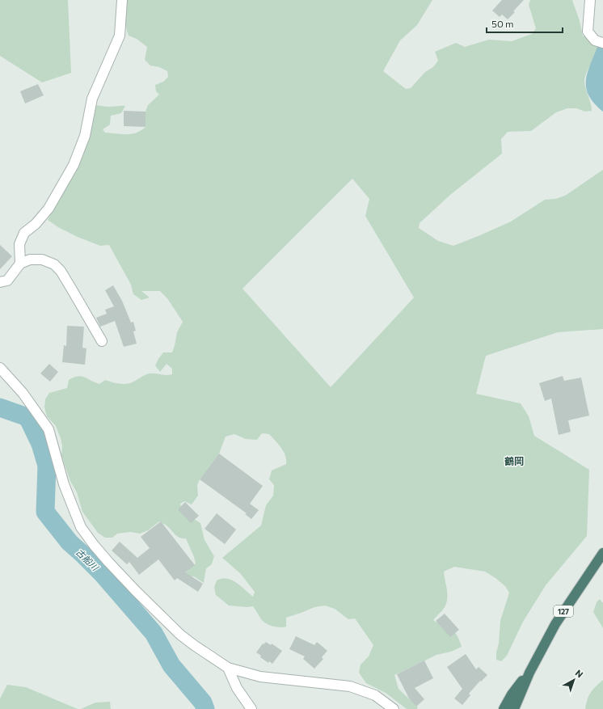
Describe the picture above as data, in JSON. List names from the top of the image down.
{
  "streets": {
    "highway": ["127"]
  },
  "districts": ["鶴岡"],
  "water": ["古船川"],
  "scale_bar": "50 m",
  "north": "top right"
}
